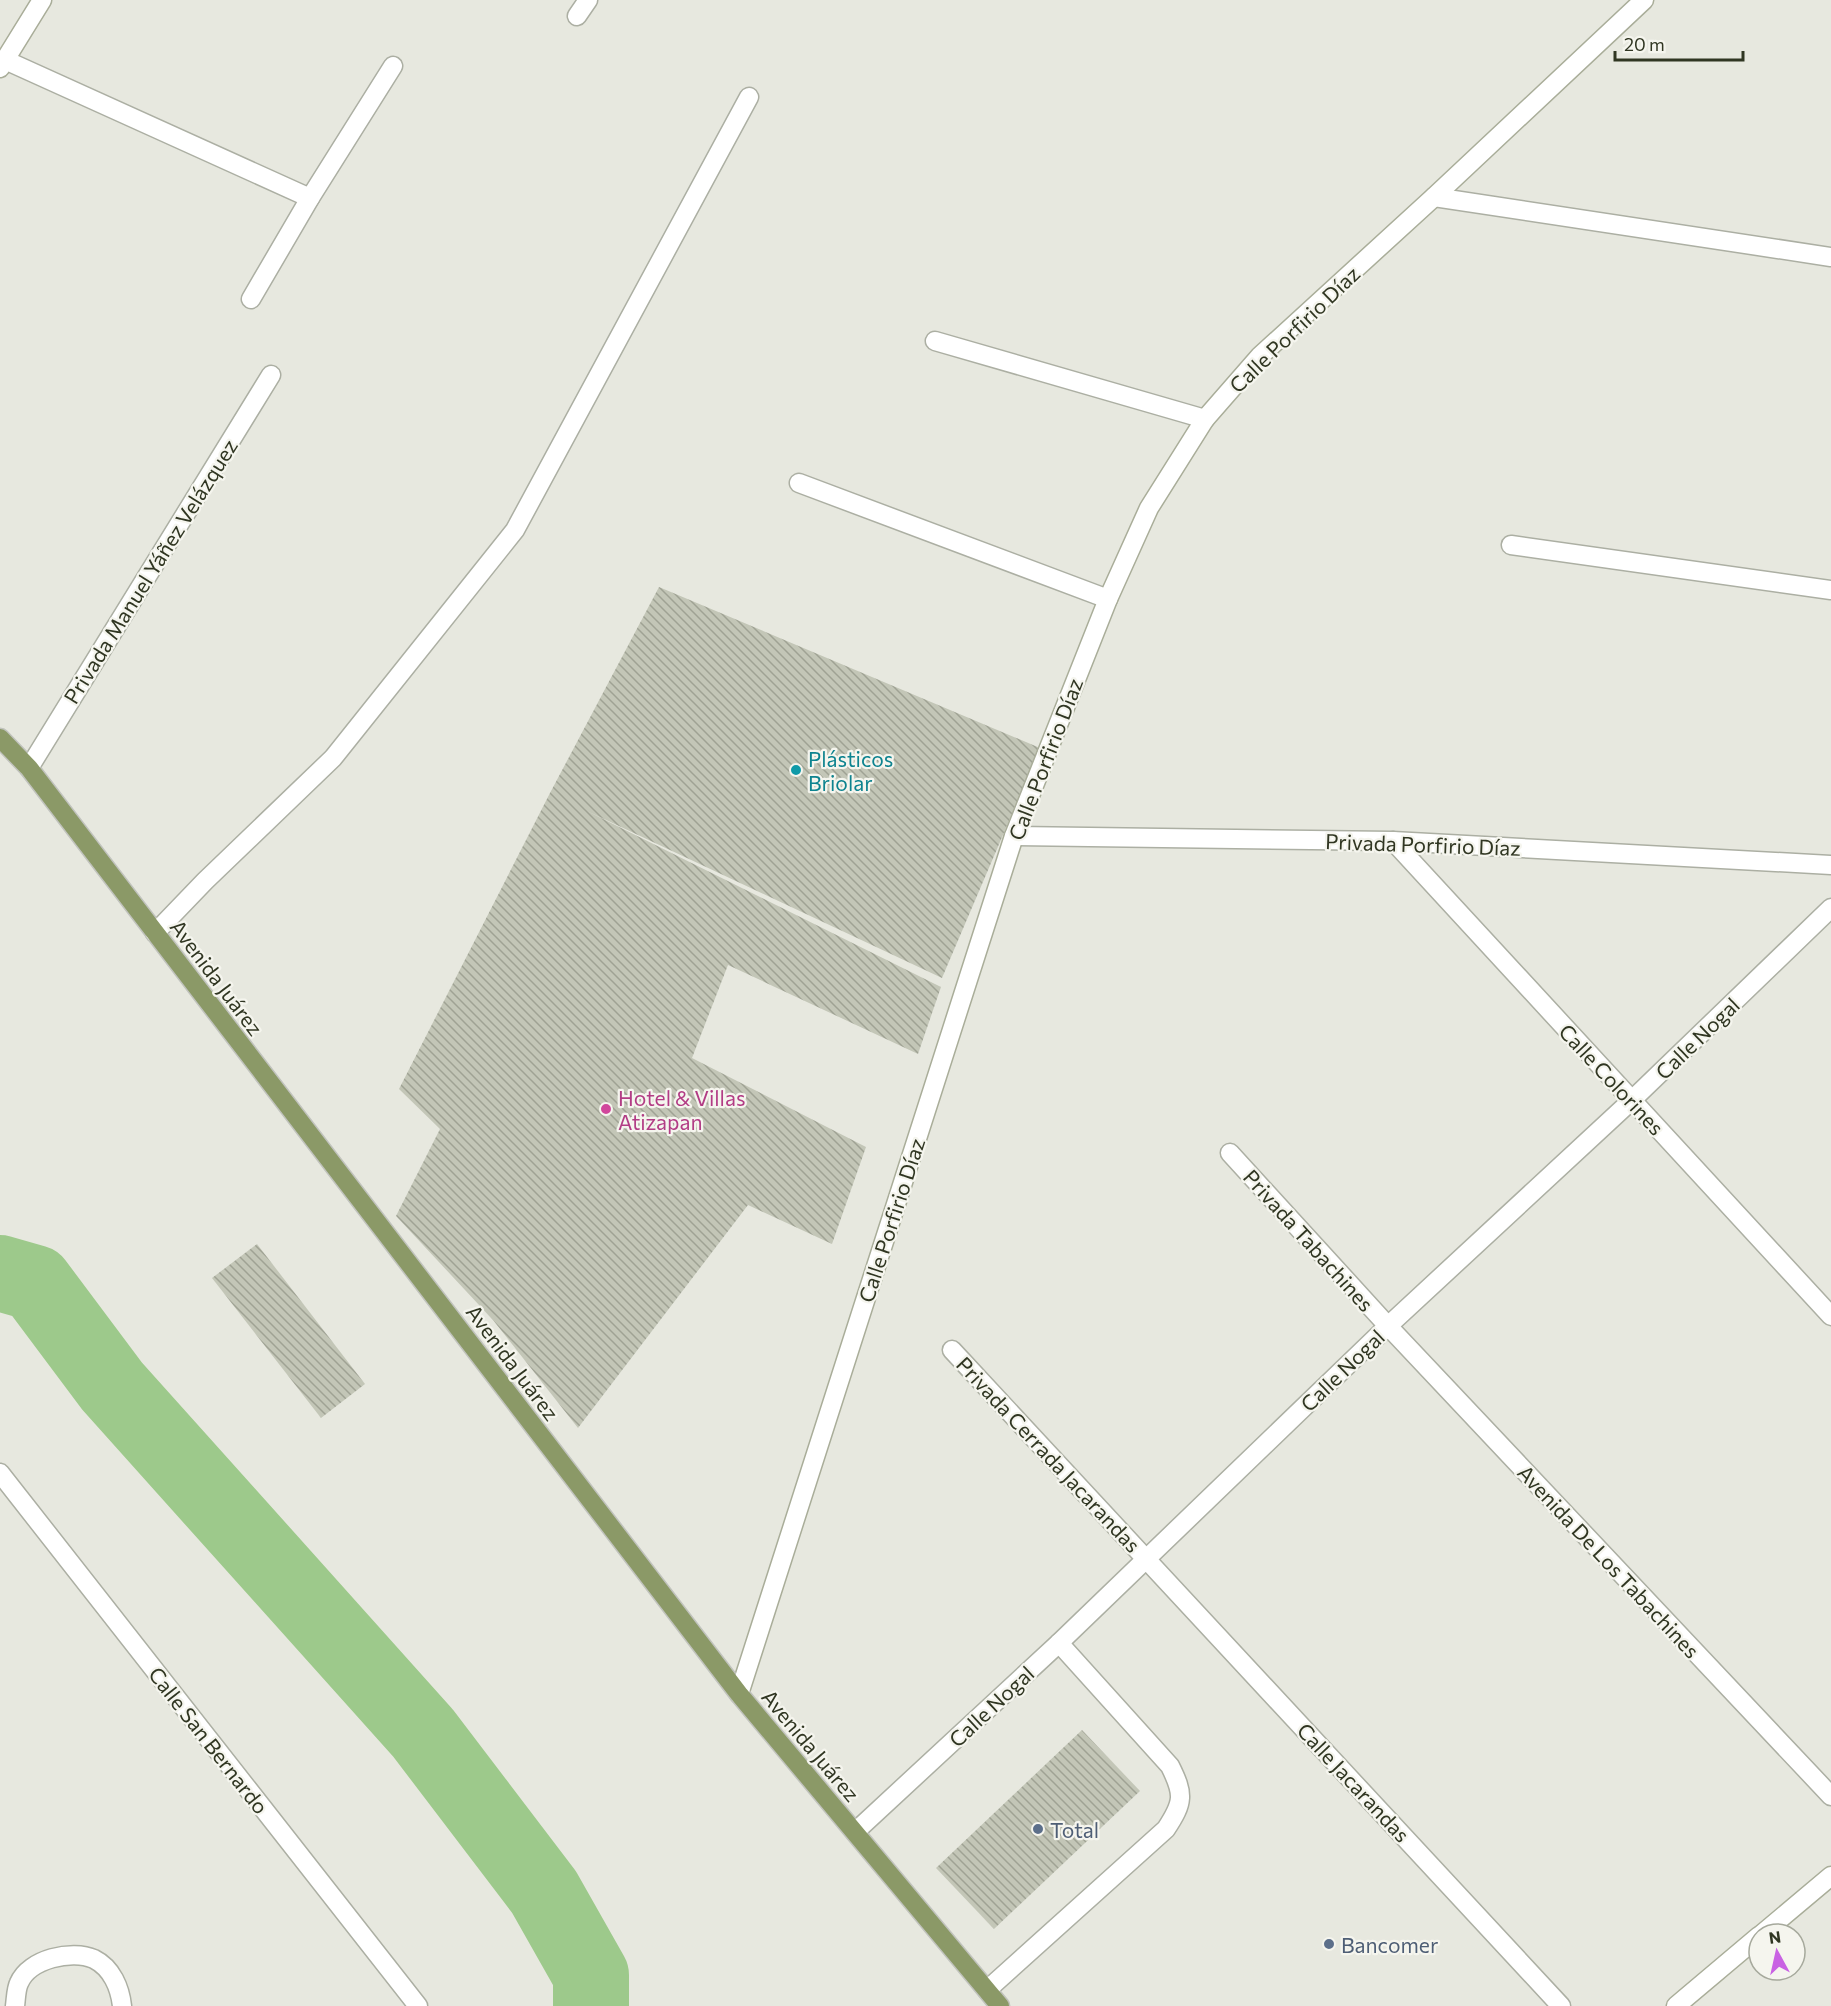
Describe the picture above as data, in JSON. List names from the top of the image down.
{
  "streets": {
    "main road": ["Avenida Juárez"],
    "street": [
      "Calle Porfirio Díaz",
      "Privada Manuel Yáñez Velázquez",
      "Privada Porfirio Díaz",
      "Calle Nogal",
      "Calle Colorines",
      "Privada Tabachines",
      "Privada Cerrada Jacarandas",
      "Avenida De Los Tabachines",
      "Calle San Bernardo",
      "Calle Jacarandas"
    ]
  },
  "crossings": [
    ["Calle Porfirio Díaz", "Privada Porfirio Díaz"],
    ["Calle Porfirio Díaz", "Avenida Juárez"],
    ["Privada Manuel Yáñez Velázquez", "Avenida Juárez"],
    ["Privada Porfirio Díaz", "Calle Colorines"],
    ["Avenida Juárez", "Calle Nogal"],
    ["Calle Nogal", "Calle Colorines"],
    ["Calle Nogal", "Privada Tabachines"],
    ["Calle Nogal", "Privada Cerrada Jacarandas"],
    ["Calle Nogal", "Avenida De Los Tabachines"],
    ["Calle Nogal", "Calle Jacarandas"],
    ["Privada Tabachines", "Avenida De Los Tabachines"],
    ["Privada Cerrada Jacarandas", "Calle Jacarandas"]
  ],
  "places": [
    "Plásticos Briolar",
    "Hotel & Villas Atizapan",
    "Total",
    "Bancomer"
  ],
  "scale_bar": "20 m",
  "north": "top"
}
